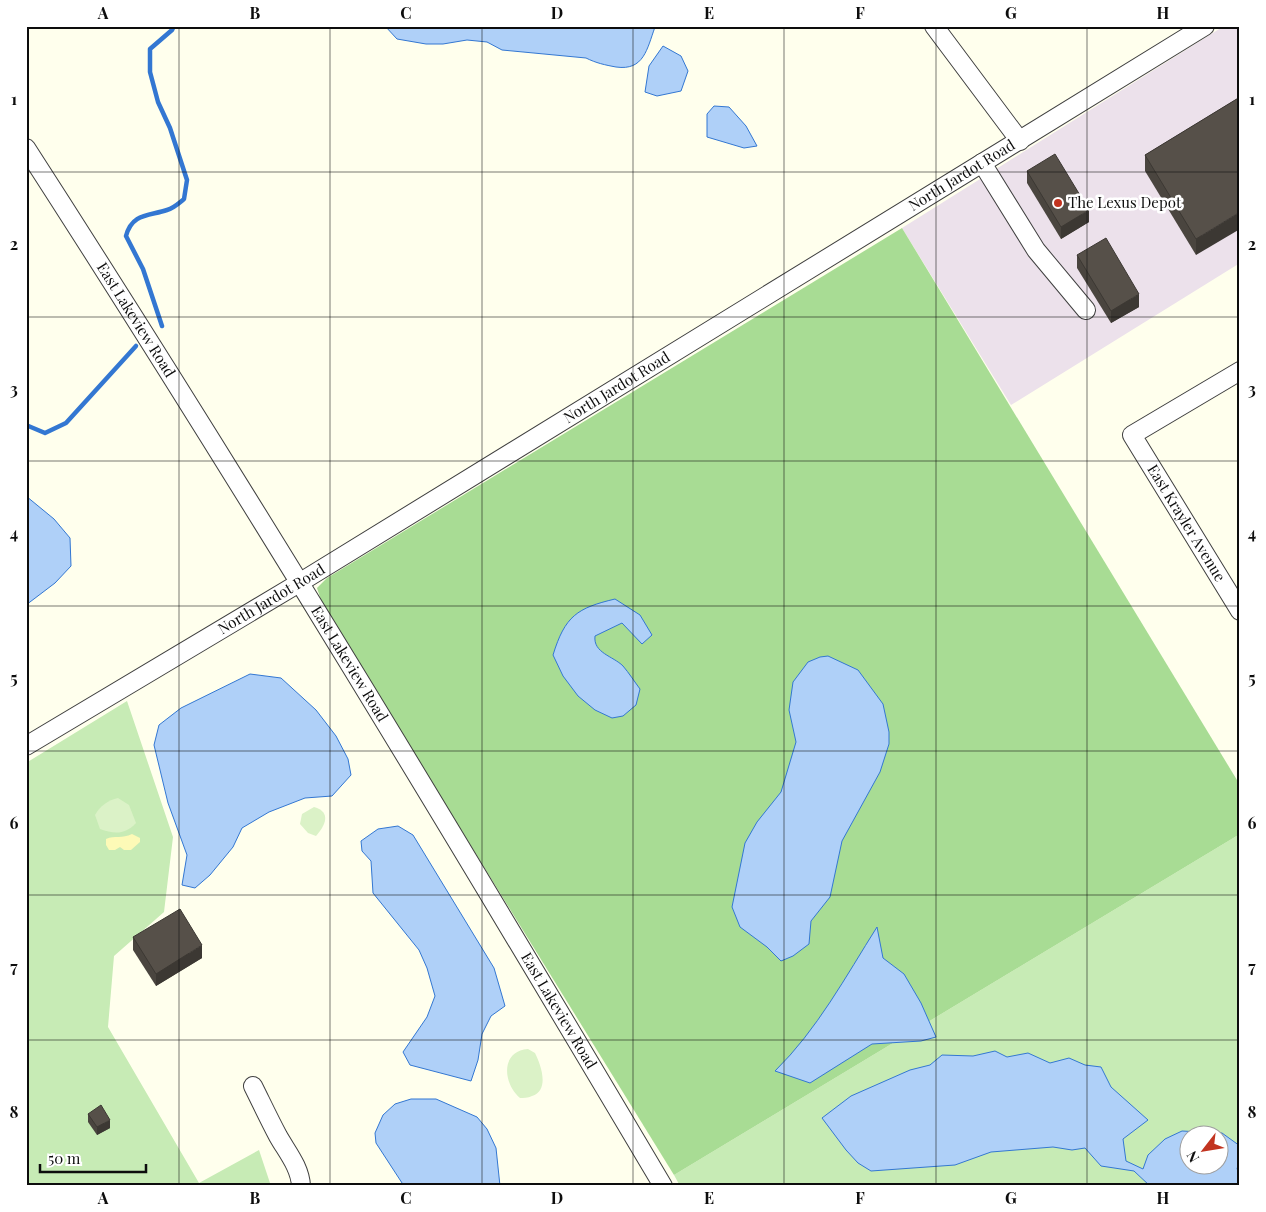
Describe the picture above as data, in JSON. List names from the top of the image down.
{
  "streets": {
    "street": ["North Jardot Road", "East Lakeview Road", "East Krayler Avenue"]
  },
  "crossings": [
    ["North Jardot Road", "East Lakeview Road"]
  ],
  "places": ["The Lexus Depot"],
  "scale_bar": "50 m",
  "north": "bottom left",
  "grid": {
    "columns": [
      "A",
      "B",
      "C",
      "D",
      "E",
      "F",
      "G",
      "H"
    ],
    "rows": [
      "1",
      "2",
      "3",
      "4",
      "5",
      "6",
      "7",
      "8"
    ]
  }
}
